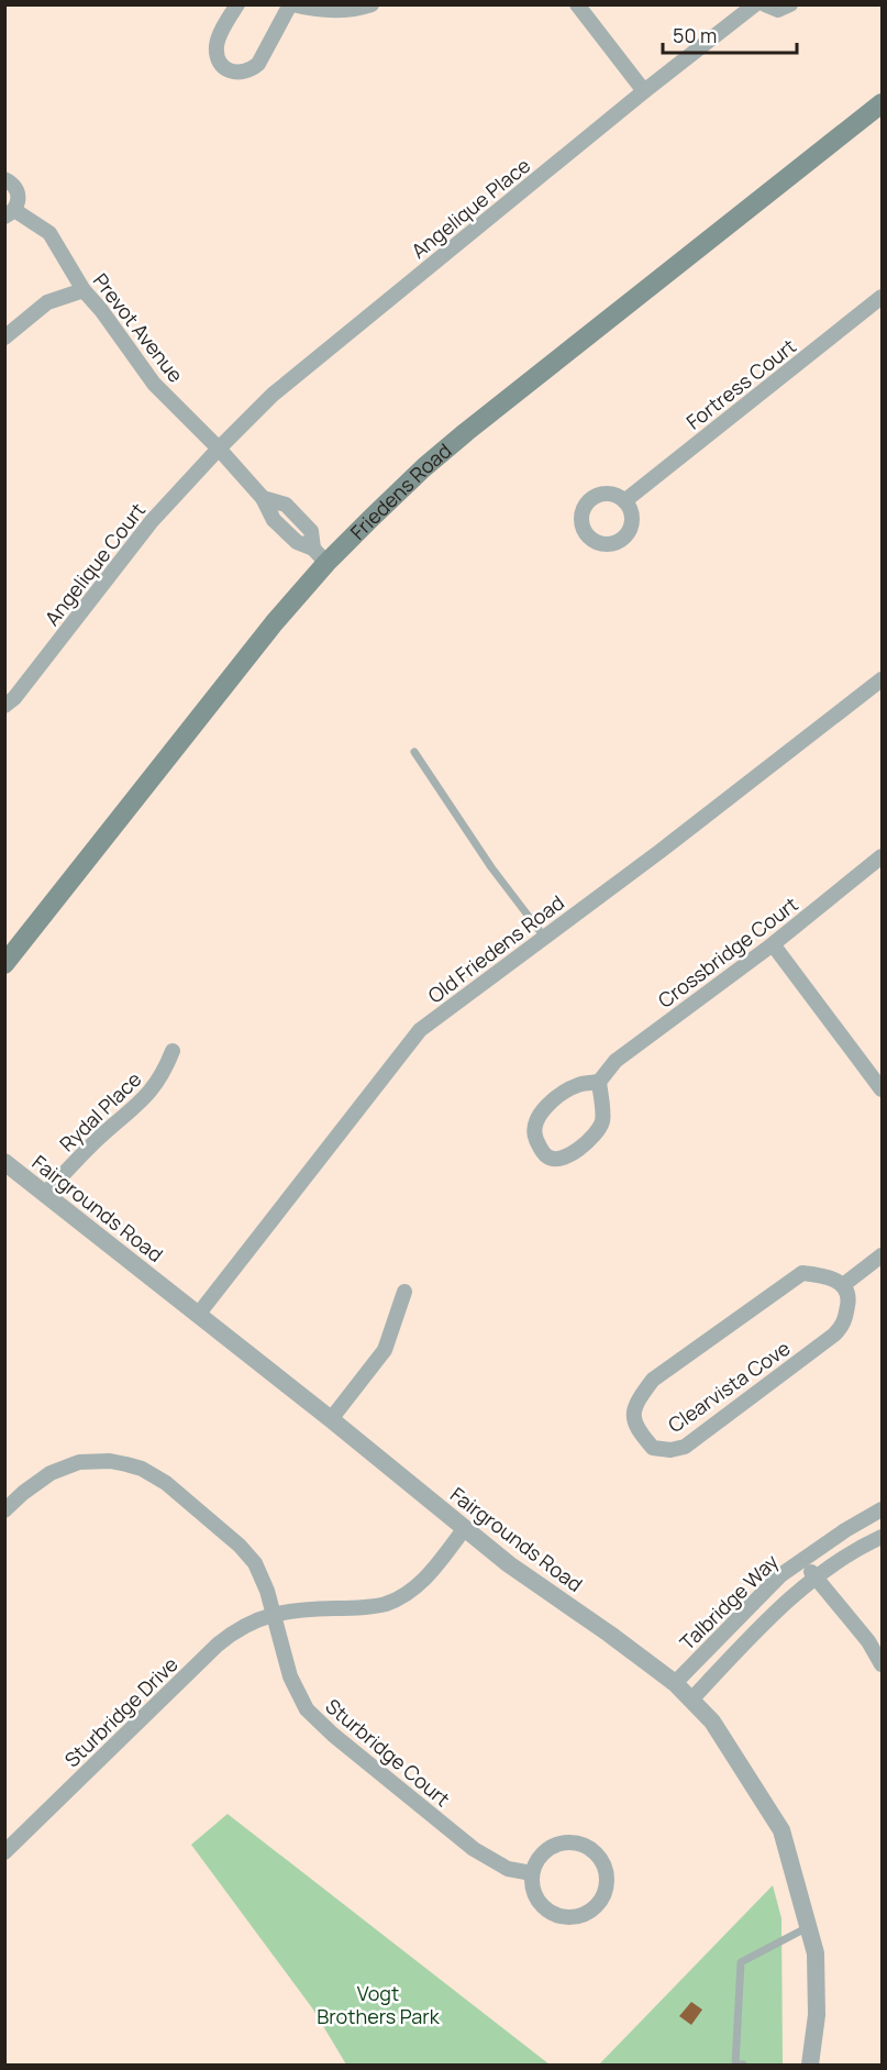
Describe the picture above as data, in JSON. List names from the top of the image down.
{
  "streets": {
    "main road": ["Friedens Road"],
    "street": [
      "Angelique Place",
      "Prevot Avenue",
      "Fortress Court",
      "Angelique Court",
      "Old Friedens Road",
      "Crossbridge Court",
      "Rydal Place",
      "Fairgrounds Road",
      "Clearvista Cove",
      "Talbridge Way",
      "Sturbridge Drive",
      "Sturbridge Court"
    ]
  },
  "crossings": [
    ["Angelique Place", "Prevot Avenue"],
    ["Angelique Place", "Angelique Court"],
    ["Prevot Avenue", "Friedens Road"],
    ["Prevot Avenue", "Angelique Court"],
    ["Old Friedens Road", "Fairgrounds Road"],
    ["Rydal Place", "Fairgrounds Road"],
    ["Fairgrounds Road", "Talbridge Way"],
    ["Fairgrounds Road", "Sturbridge Drive"],
    ["Sturbridge Drive", "Sturbridge Court"]
  ],
  "parks": ["Vogt Brothers Park"],
  "scale_bar": "50 m"
}
